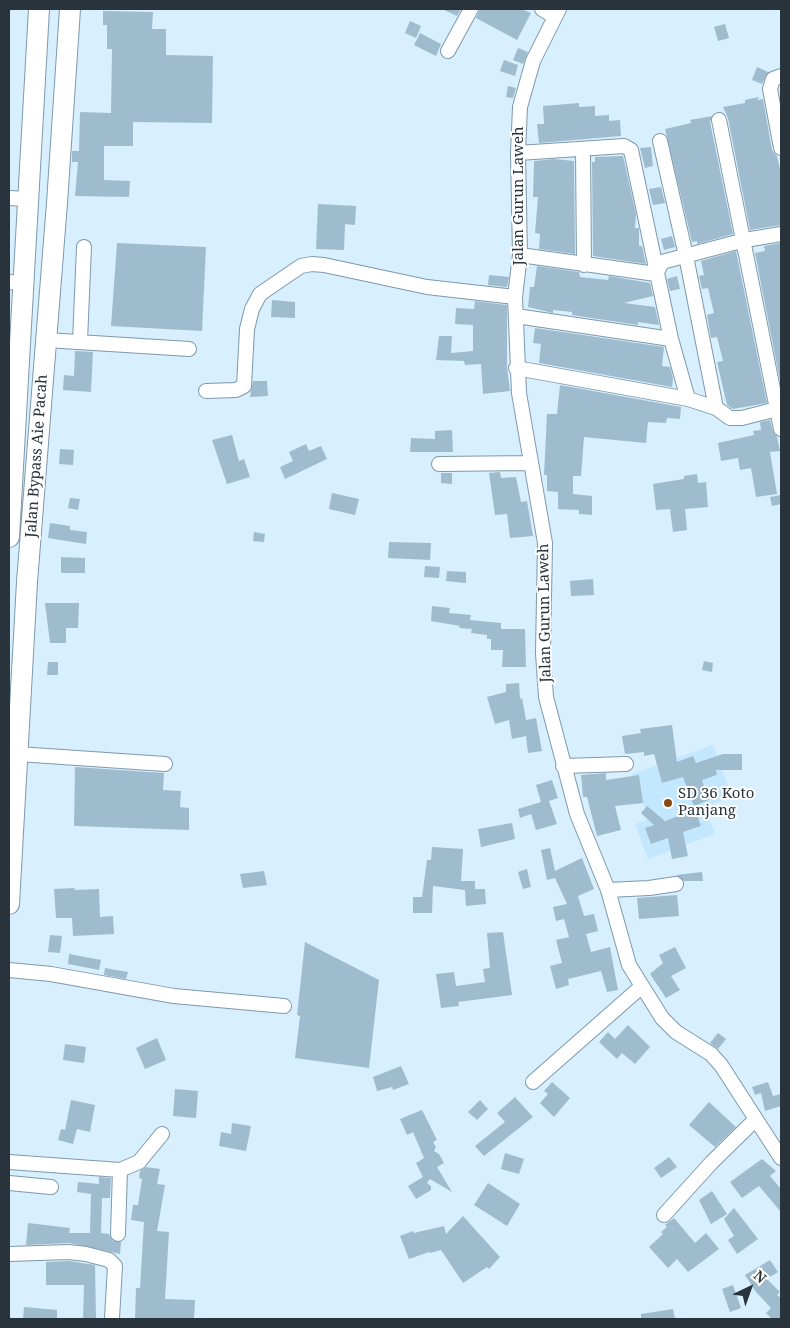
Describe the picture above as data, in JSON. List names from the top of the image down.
{
  "streets": {
    "highway": ["Jalan Bypass Aie Pacah"],
    "street": ["Jalan Gurun Laweh"]
  },
  "places": ["SD 36 Koto Panjang"],
  "north": "top right"
}
